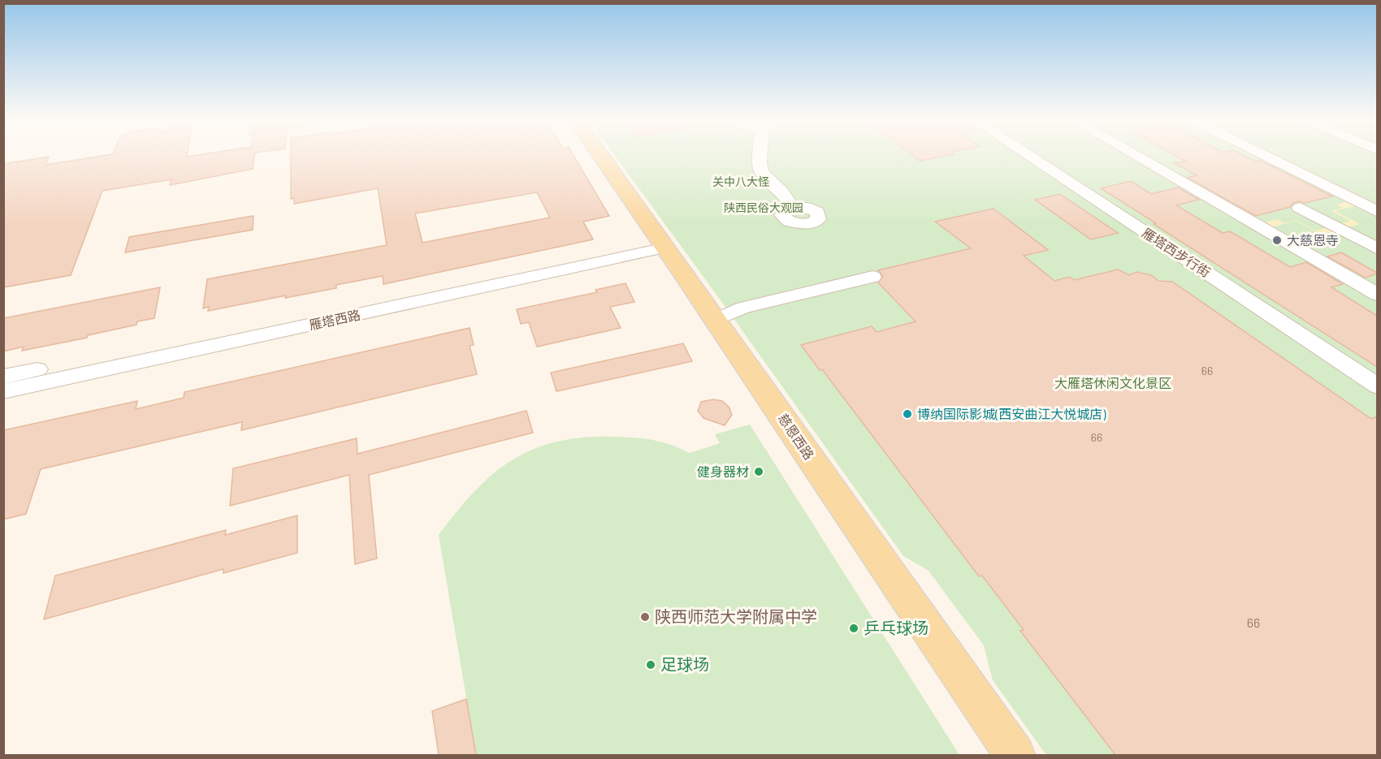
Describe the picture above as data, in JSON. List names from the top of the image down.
{
  "streets": {
    "main road": ["慈恩西路"],
    "street": ["雁塔西步行街", "雁塔西路"]
  },
  "crossings": [
    ["雁塔西路", "慈恩西路"]
  ],
  "parks": ["关中八大怪", "陕西民俗大观园", "大雁塔休闲文化景区"],
  "places": [
    "大慈恩寺",
    "博纳国际影城(西安曲江大悦城店)",
    "健身器材",
    "陕西师范大学附属中学",
    "乒乓球场",
    "足球场"
  ],
  "house_numbers": ["66", "66", "66"]
}
